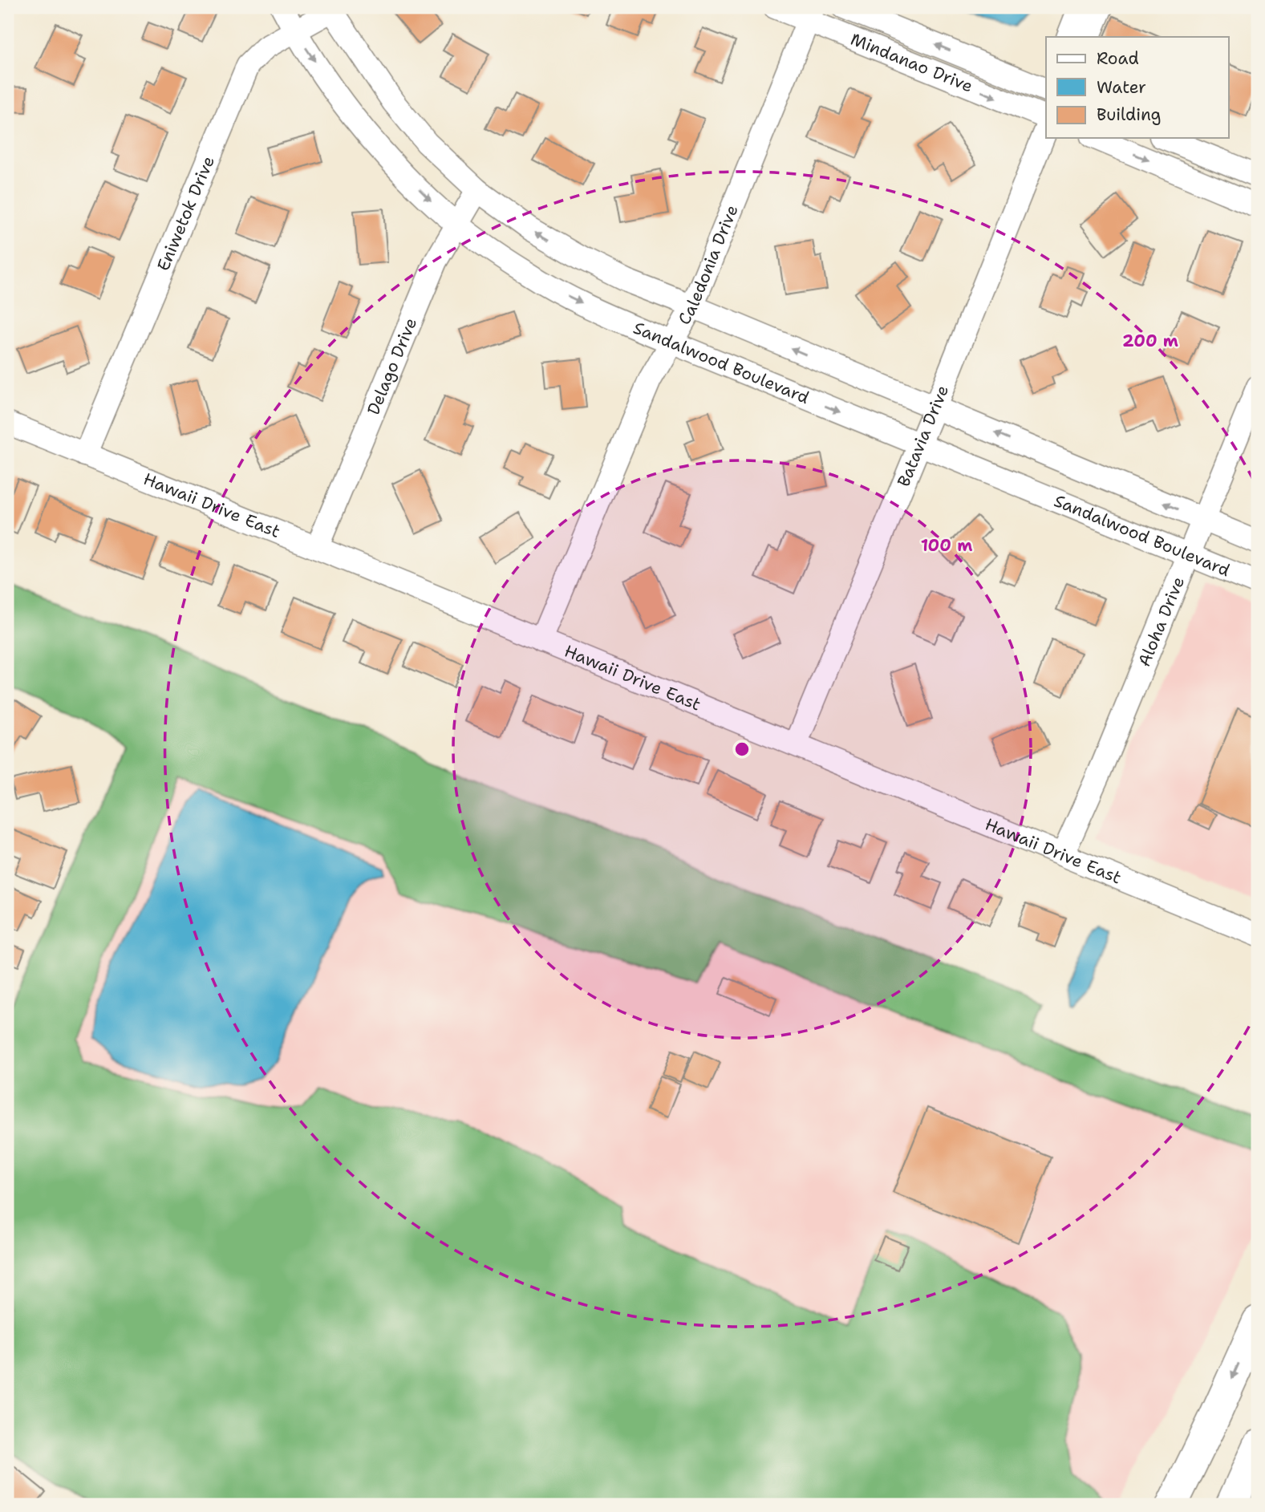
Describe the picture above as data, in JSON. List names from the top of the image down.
{
  "streets": {
    "street": [
      "Mindanao Drive",
      "Eniwetok Drive",
      "Caledonia Drive",
      "Sandalwood Boulevard",
      "Delago Drive",
      "Batavia Drive",
      "Hawaii Drive East",
      "Aloha Drive"
    ]
  },
  "crossings": [
    ["Mindanao Drive", "Caledonia Drive"],
    ["Eniwetok Drive", "Sandalwood Boulevard"],
    ["Eniwetok Drive", "Hawaii Drive East"],
    ["Caledonia Drive", "Sandalwood Boulevard"],
    ["Caledonia Drive", "Hawaii Drive East"],
    ["Sandalwood Boulevard", "Delago Drive"],
    ["Sandalwood Boulevard", "Batavia Drive"],
    ["Sandalwood Boulevard", "Aloha Drive"],
    ["Delago Drive", "Hawaii Drive East"],
    ["Batavia Drive", "Hawaii Drive East"],
    ["Hawaii Drive East", "Aloha Drive"]
  ],
  "legend": ["Road", "Water", "Building"],
  "rings": ["200 m", "100 m"]
}
